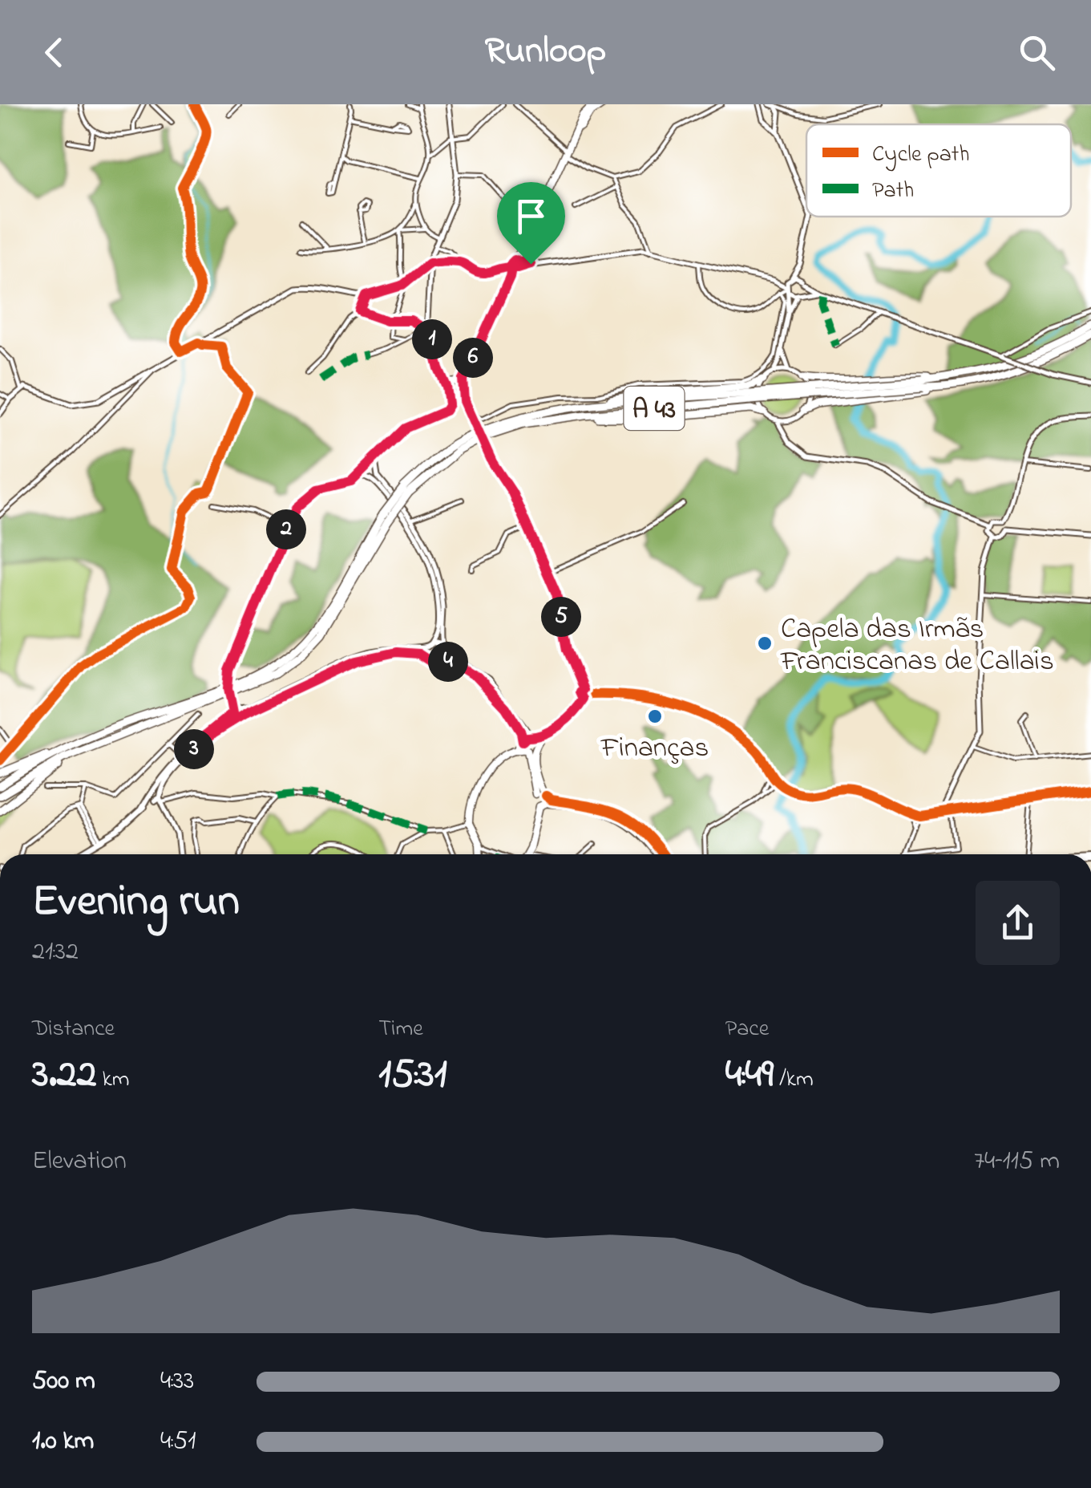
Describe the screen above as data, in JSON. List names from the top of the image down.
{
  "streets": {
    "highway": ["A 43"]
  },
  "places": ["Capela das Irmãs Franciscanas de Callais", "Finanças"],
  "legend": ["Cycle path", "Path"],
  "page": {
    "header": "Runloop",
    "pins": [
      "1",
      "6",
      "2",
      "5",
      "4",
      "3"
    ],
    "heading": ["Evening run", "21:32"],
    "stats": [
      ["Distance", "3.22 km"],
      ["Time", "15:31"],
      ["Pace", "4:49 /km"]
    ],
    "chart": ["Elevation", "74–115 m"],
    "list": [
      {
        "name": "500 m",
        "note": "4:33"
      },
      {
        "name": "1.0 km",
        "note": "4:51"
      }
    ]
  }
}
